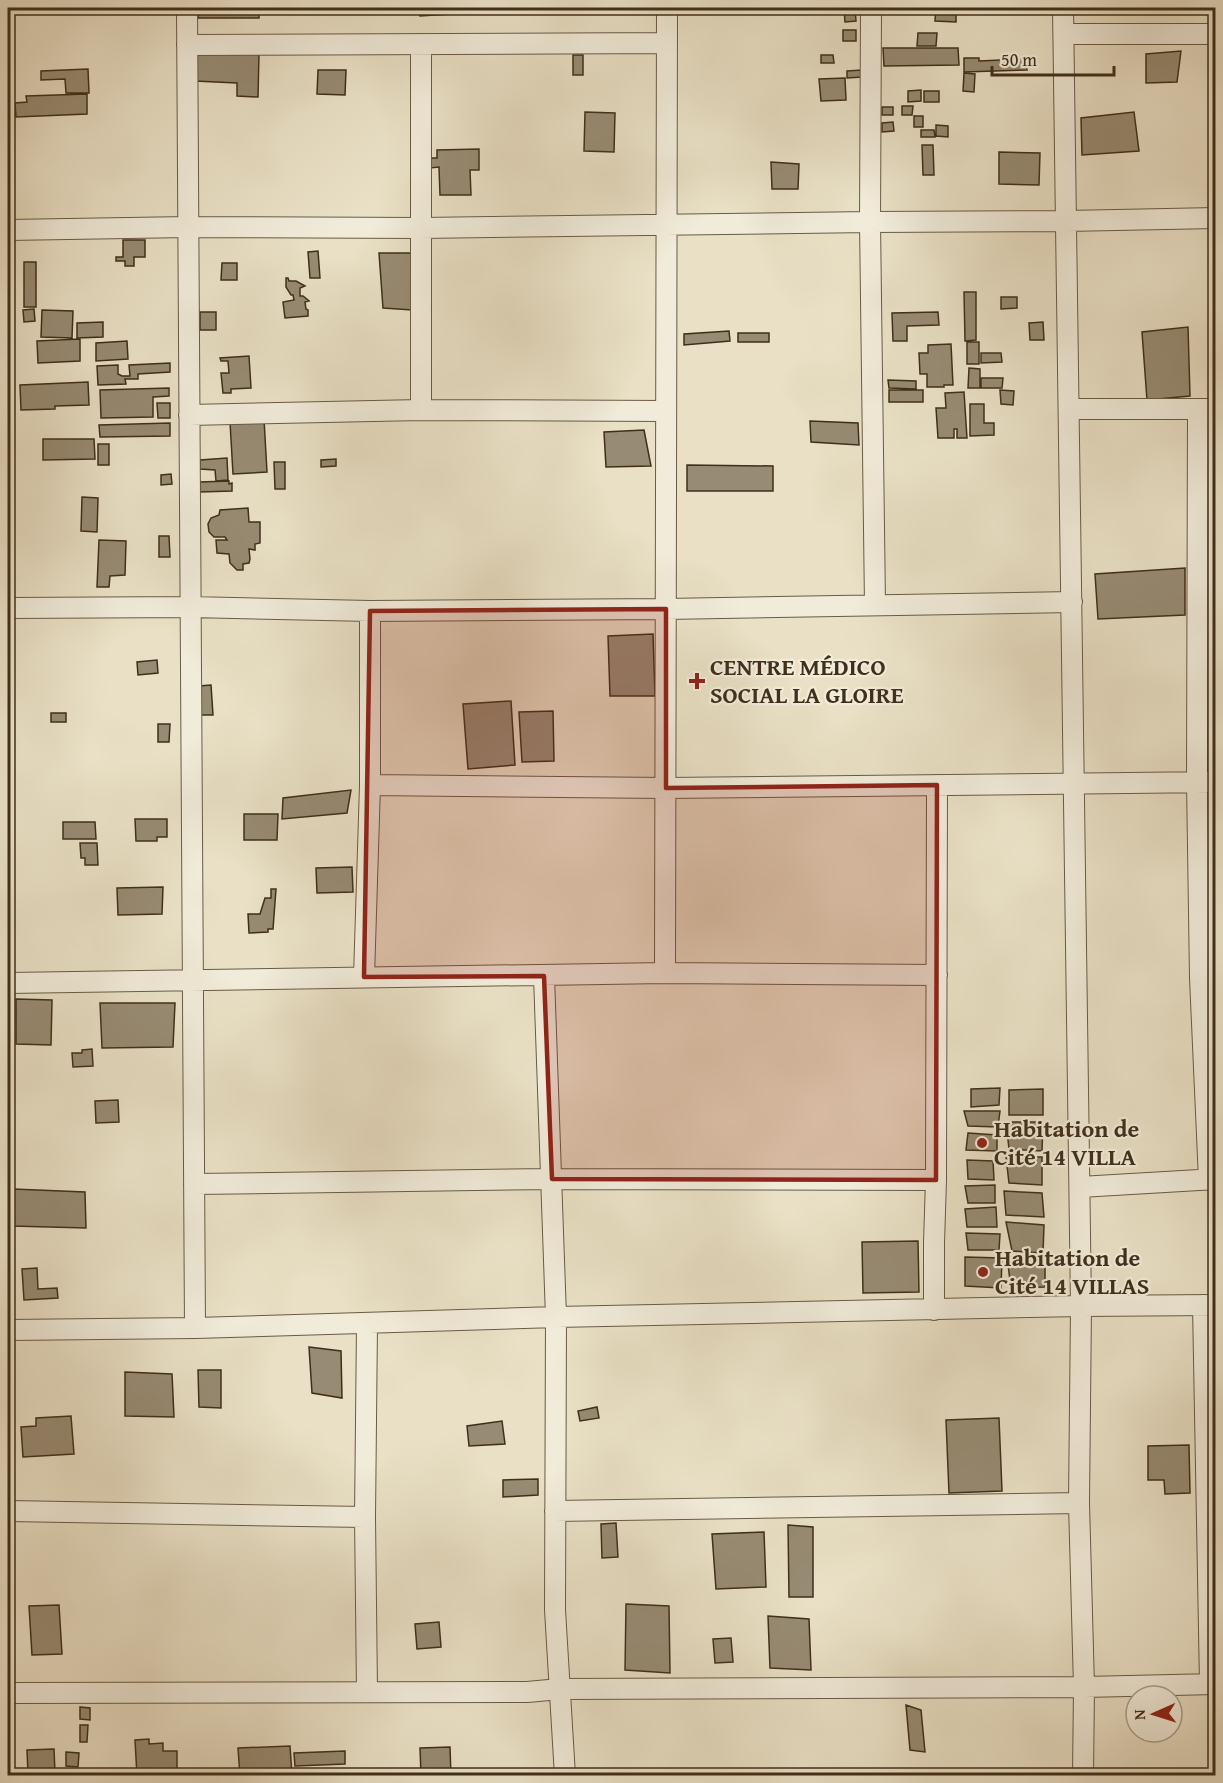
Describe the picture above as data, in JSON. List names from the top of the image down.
{
  "places": {
    "health": ["CENTRE MÉDICO SOCIAL LA GLOIRE"],
    "other": ["Habitation de Cité 14 VILLA", "Habitation de Cité 14 VILLAS"]
  },
  "scale_bar": "50 m",
  "north": "left"
}
